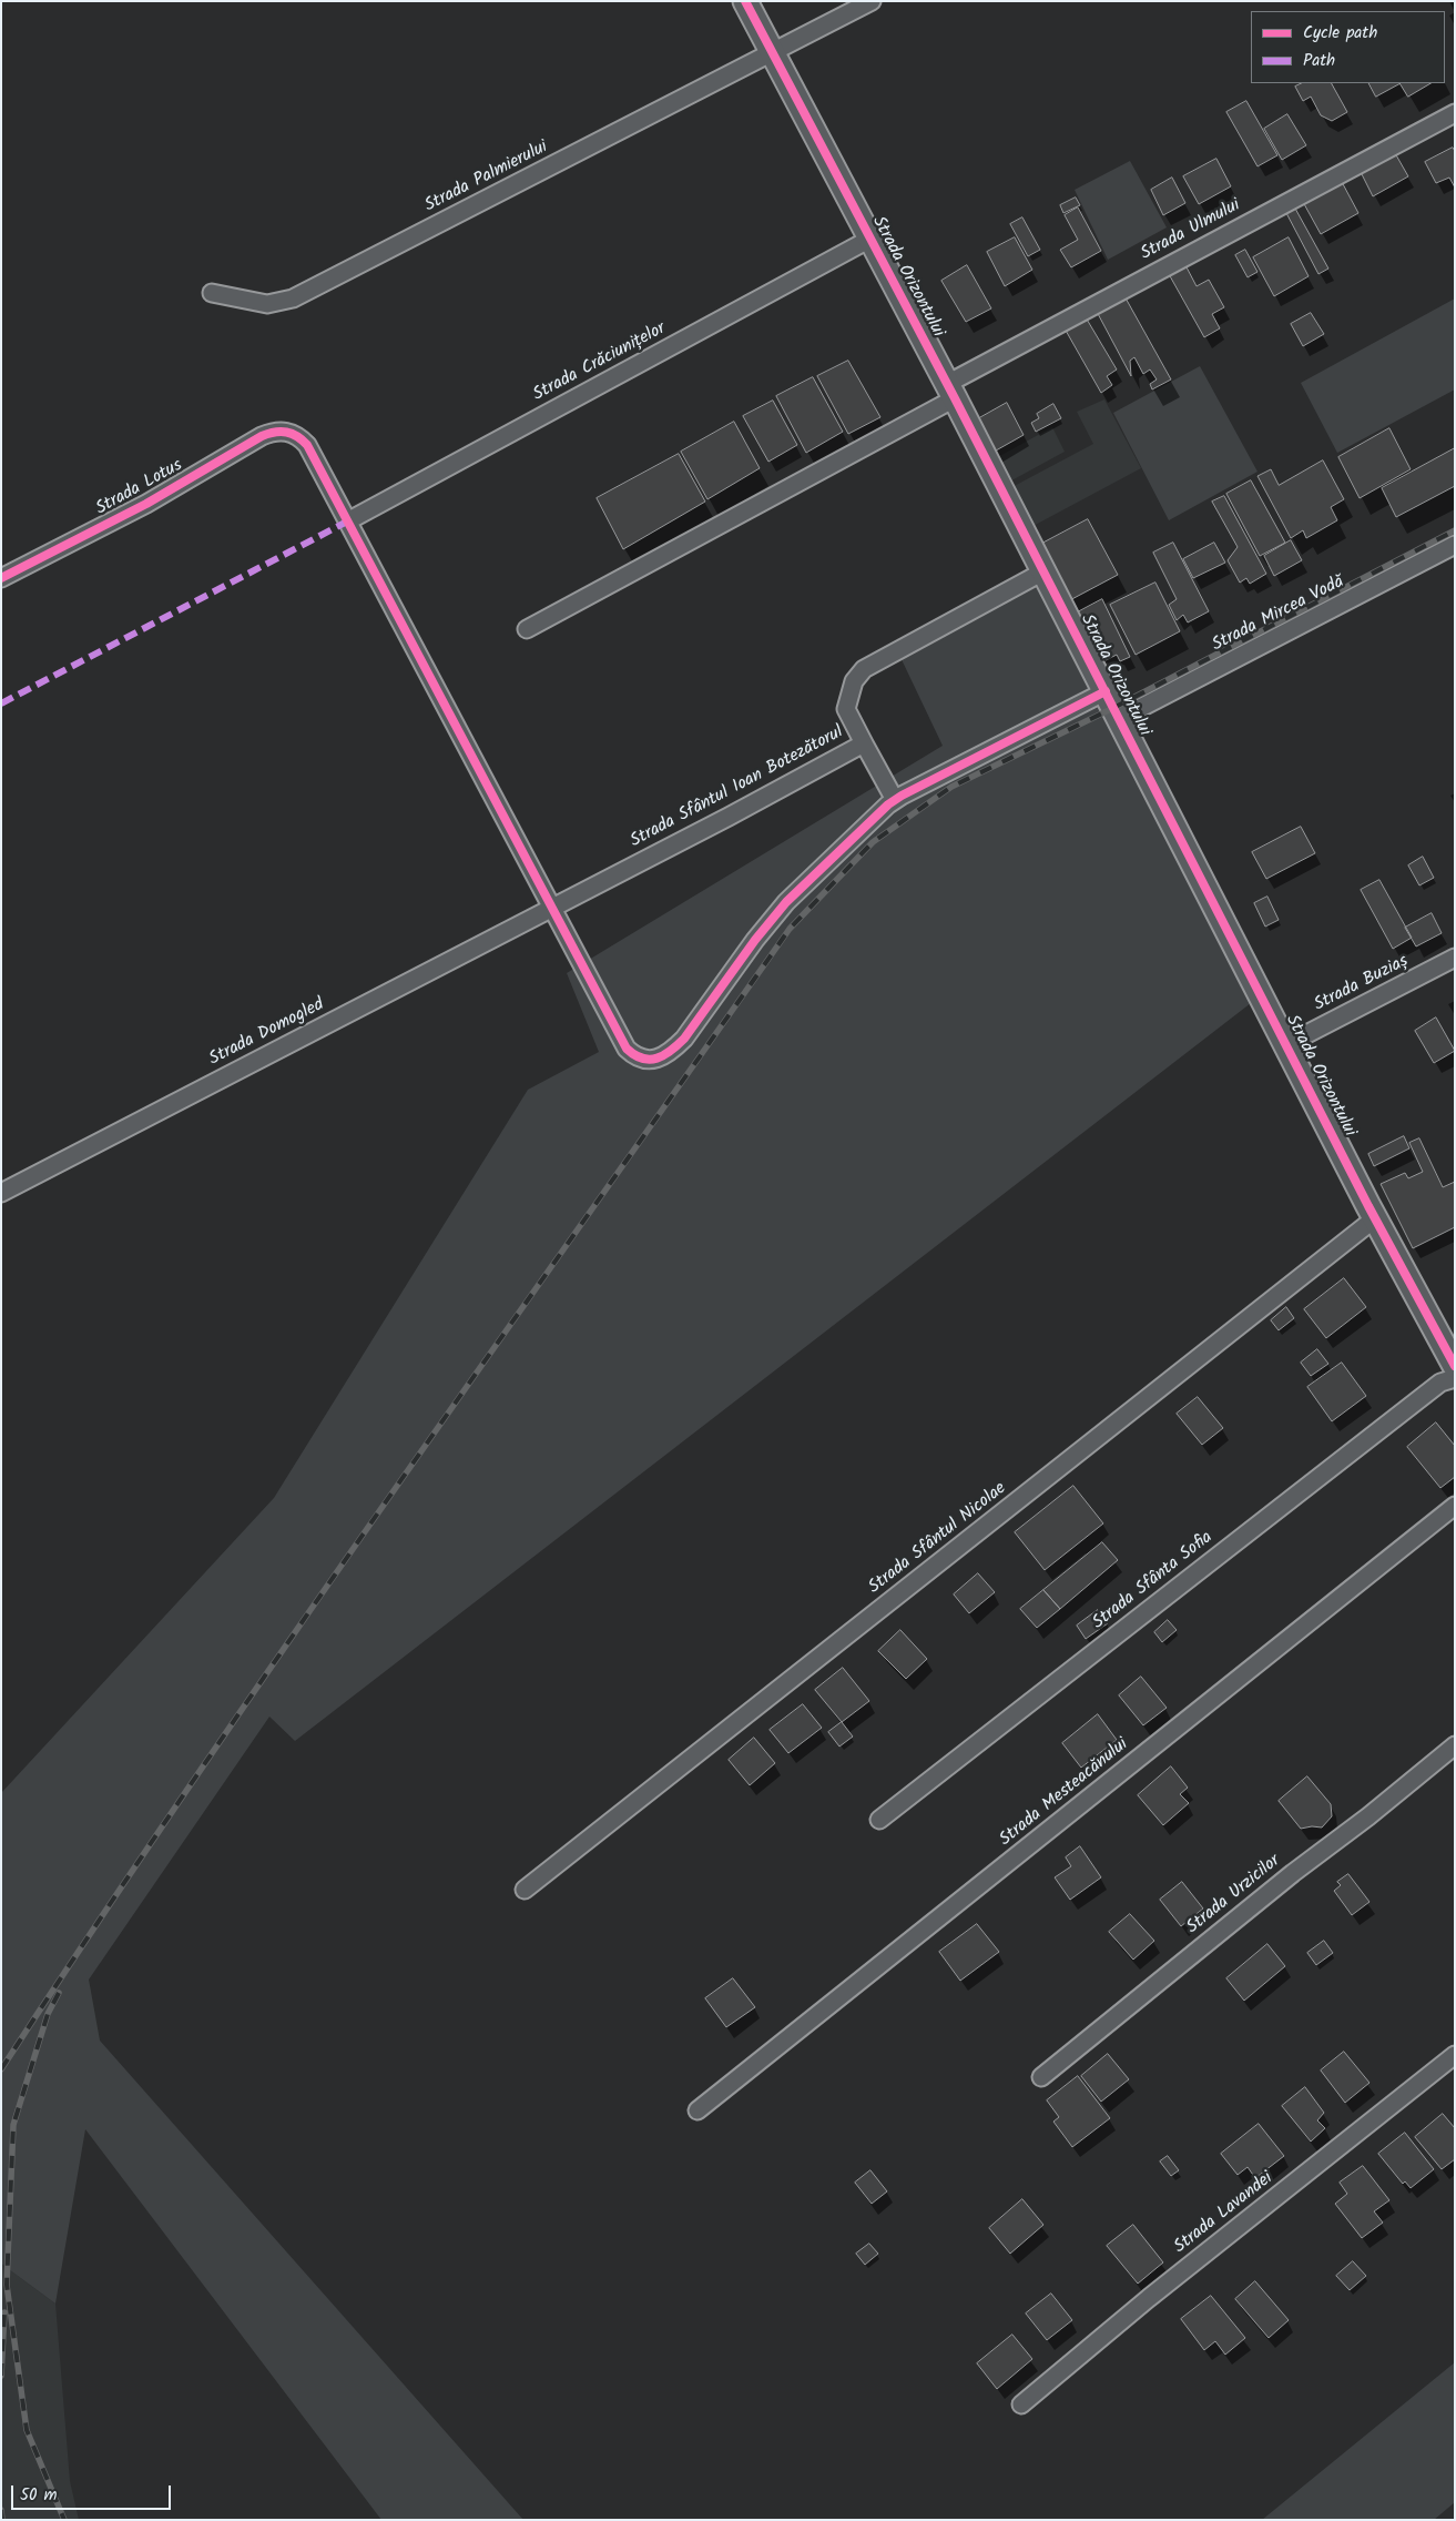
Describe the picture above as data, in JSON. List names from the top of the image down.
{
  "streets": {
    "street": [
      "Strada Palmierului",
      "Strada Ulmului",
      "Strada Orizontului",
      "Strada Crăciunițelor",
      "Strada Lotus",
      "Strada Mircea Vodă",
      "Strada Sfântul Ioan Botezătorul",
      "Strada Buziaș",
      "Strada Domogled",
      "Strada Sfântul Nicolae",
      "Strada Sfânta Sofia",
      "Strada Mesteacănului",
      "Strada Urzicilor",
      "Strada Lavandei"
    ]
  },
  "crossings": [
    ["Strada Palmierului", "Strada Orizontului"],
    ["Strada Ulmului", "Strada Orizontului"],
    ["Strada Orizontului", "Strada Crăciunițelor"],
    ["Strada Orizontului", "Strada Mircea Vodă"],
    ["Strada Orizontului", "Strada Sfântul Ioan Botezătorul"],
    ["Strada Orizontului", "Strada Buziaș"],
    ["Strada Orizontului", "Strada Sfântul Nicolae"],
    ["Strada Crăciunițelor", "Strada Lotus"],
    ["Strada Sfântul Ioan Botezătorul", "Strada Domogled"]
  ],
  "legend": ["Cycle path", "Path"],
  "scale_bar": "50 m"
}
